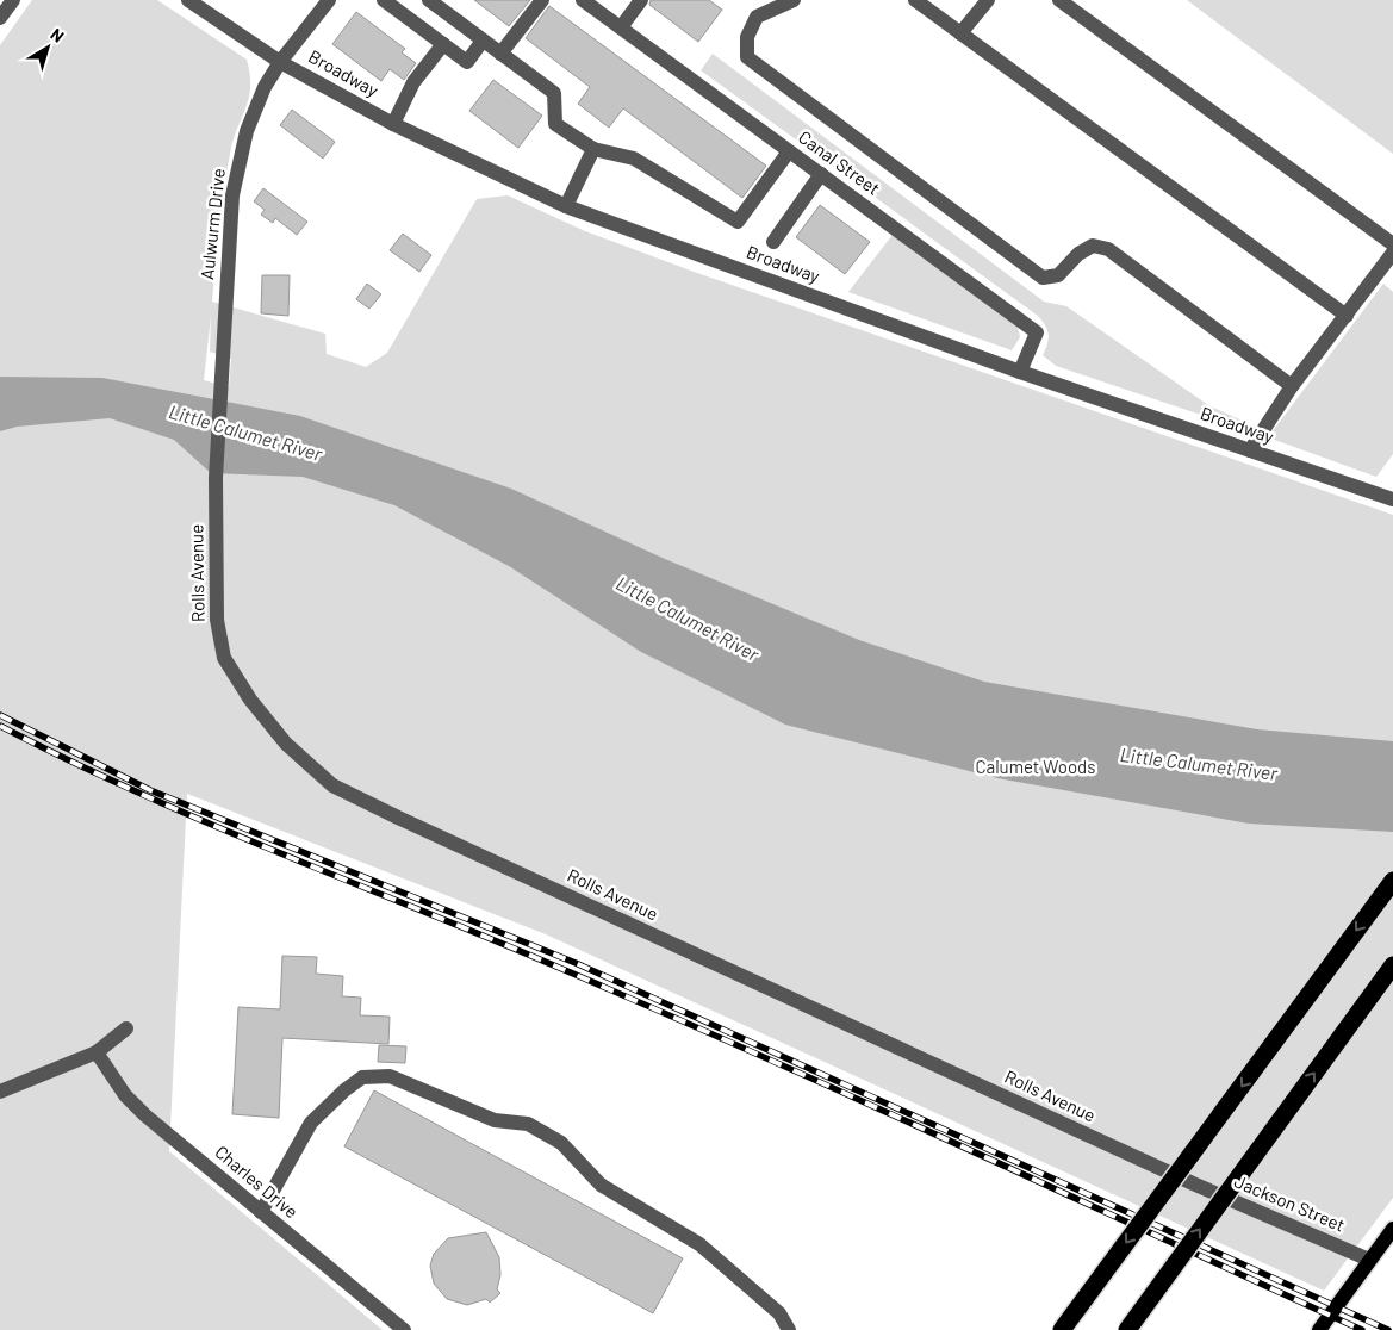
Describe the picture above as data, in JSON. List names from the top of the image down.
{
  "streets": {
    "street": [
      "Broadway",
      "Canal Street",
      "Aulwurm Drive",
      "Rolls Avenue",
      "Charles Drive",
      "Jackson Street"
    ]
  },
  "crossings": [
    ["Broadway", "Canal Street"],
    ["Broadway", "Aulwurm Drive"],
    ["Aulwurm Drive", "Rolls Avenue"],
    ["Rolls Avenue", "Jackson Street"]
  ],
  "water": ["Little Calumet River"],
  "parks": ["Calumet Woods"],
  "north": "top right"
}
